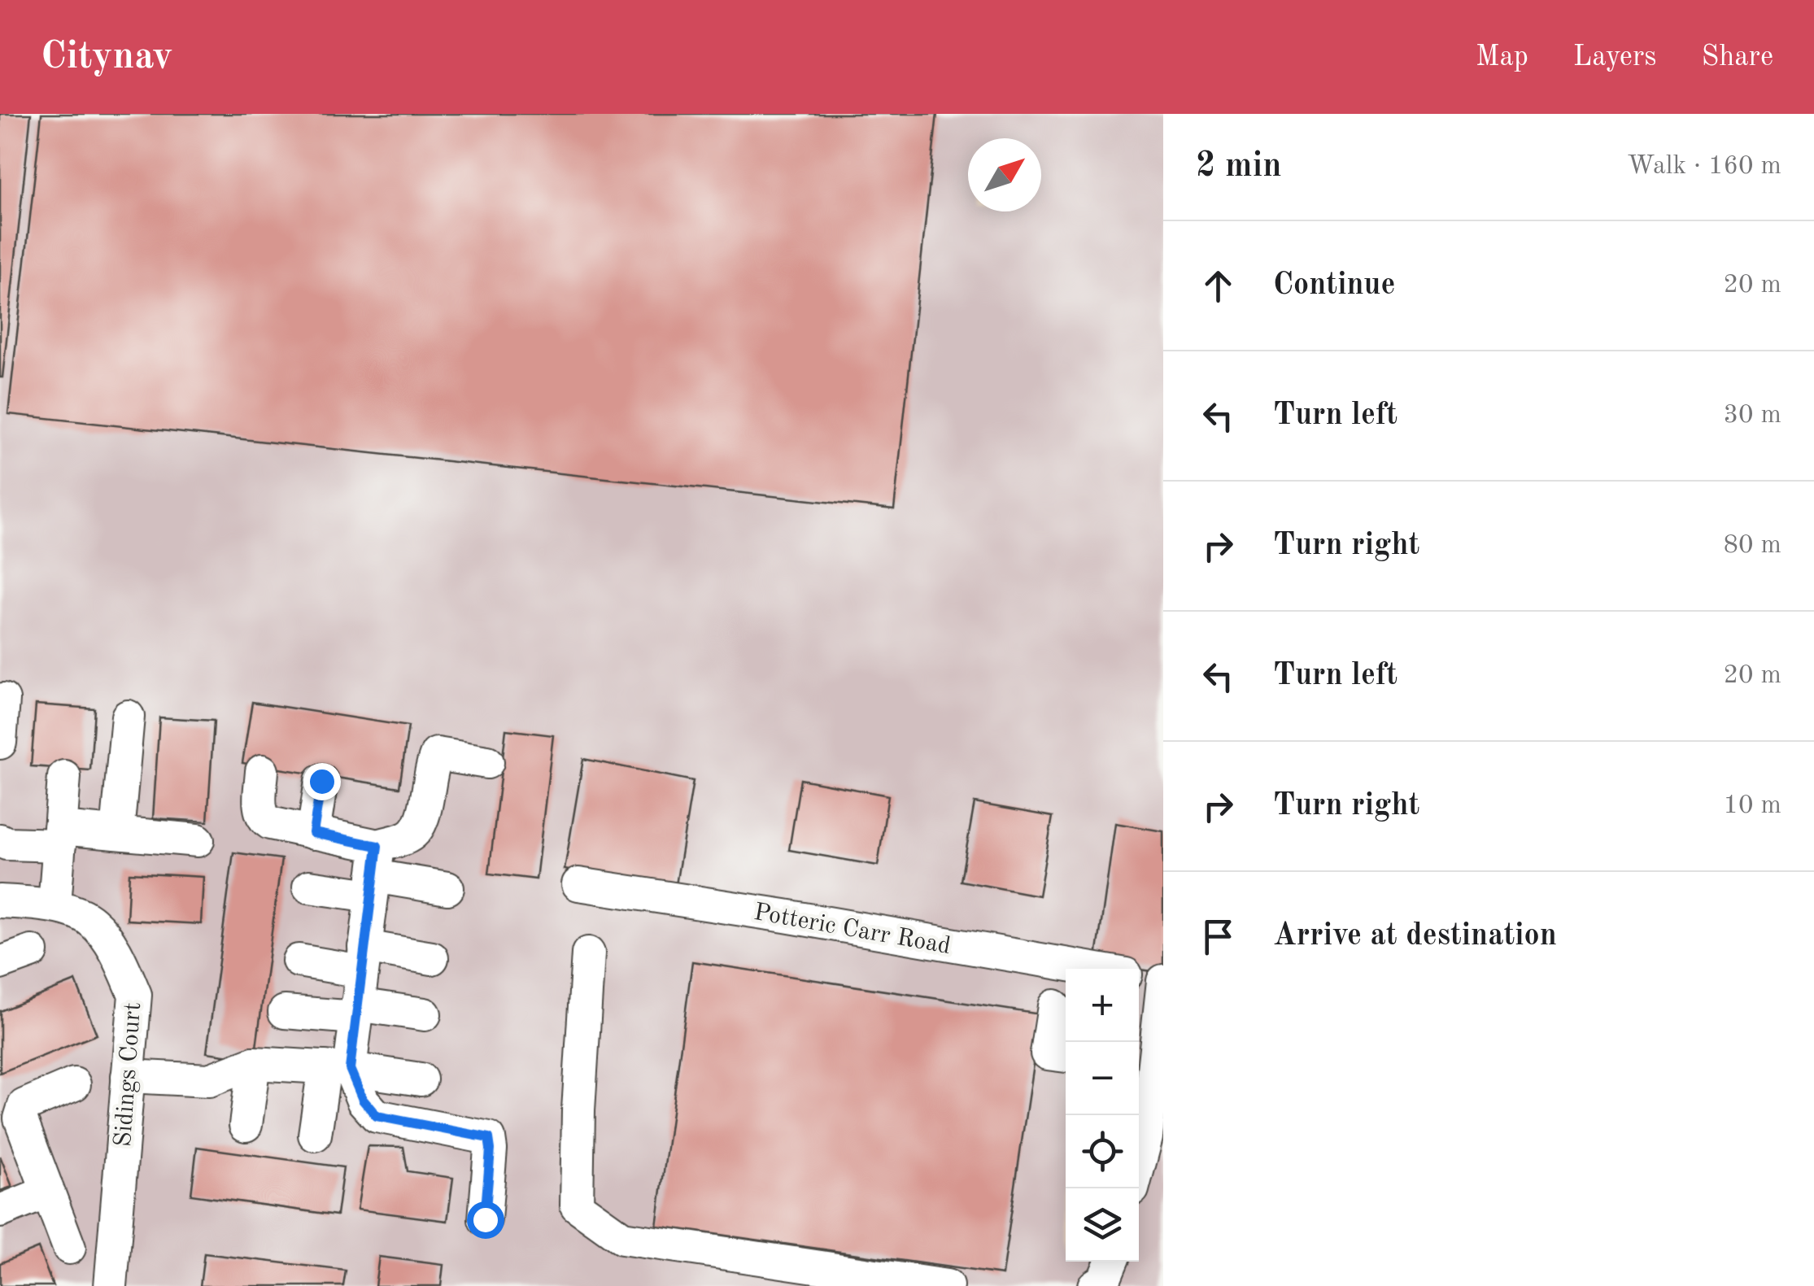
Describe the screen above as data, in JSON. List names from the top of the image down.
{
  "streets": {
    "street": ["Potteric Carr Road", "Sidings Court"]
  },
  "north": "top right",
  "page": {
    "header": "Citynav",
    "nav": ["Map", "Layers", "Share"],
    "heading": ["2 min", "Walk · 160 m"],
    "list": [
      ["Continue", "20 m"],
      ["Turn left", "30 m"],
      ["Turn right", "80 m"],
      ["Turn left", "20 m"],
      ["Turn right", "10 m"],
      "Arrive at destination"
    ],
    "map_buttons": ["+", "−"]
  }
}
